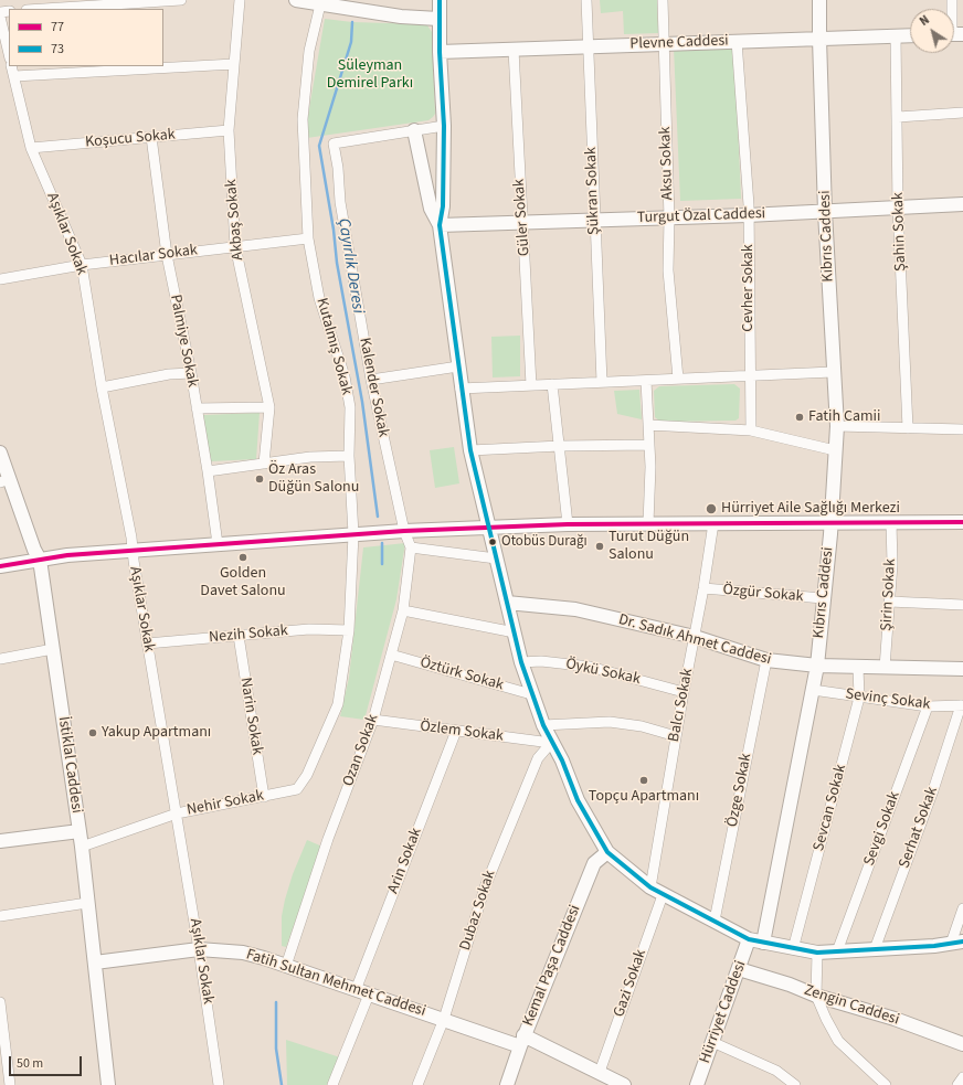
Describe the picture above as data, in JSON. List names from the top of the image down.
{
  "streets": {
    "street": [
      "Plevne Caddesi",
      "Koşucu Sokak",
      "Aksu Sokak",
      "Şükran Sokak",
      "Turgut Özal Caddesi",
      "Güler Sokak",
      "Akbaş Sokak",
      "Şahin Sokak",
      "Aşıklar Sokak",
      "Kıbrıs Caddesi",
      "Hacılar Sokak",
      "Cevher Sokak",
      "Palmiye Sokak",
      "Kutalmış Sokak",
      "Kalender Sokak",
      "Özgür Sokak",
      "Şirin Sokak",
      "Nezih Sokak",
      "Dr. Sadık Ahmet Caddesi",
      "Öykü Sokak",
      "Öztürk Sokak",
      "Sevinç Sokak",
      "Balcı Sokak",
      "Narin Sokak",
      "Özlem Sokak",
      "Ozan Sokak",
      "İstiklal Caddesi",
      "Özge Sokak",
      "Nehir Sokak",
      "Sevcan Sokak",
      "Serhat Sokak",
      "Sevgi Sokak",
      "Arin Sokak",
      "Dubaz Sokak",
      "Kemal Paşa Caddesi",
      "Fatih Sultan Mehmet Caddesi",
      "Gazi Sokak",
      "Zengin Caddesi",
      "Hürriyet Caddesi"
    ]
  },
  "crossings": [
    ["Plevne Caddesi", "Aksu Sokak"],
    ["Plevne Caddesi", "Şükran Sokak"],
    ["Plevne Caddesi", "Güler Sokak"],
    ["Plevne Caddesi", "Şahin Sokak"],
    ["Plevne Caddesi", "Kıbrıs Caddesi"],
    ["Plevne Caddesi", "Cevher Sokak"],
    ["Koşucu Sokak", "Akbaş Sokak"],
    ["Koşucu Sokak", "Aşıklar Sokak"],
    ["Koşucu Sokak", "Palmiye Sokak"],
    ["Aksu Sokak", "Turgut Özal Caddesi"],
    ["Şükran Sokak", "Turgut Özal Caddesi"],
    ["Turgut Özal Caddesi", "Güler Sokak"],
    ["Turgut Özal Caddesi", "Şahin Sokak"],
    ["Turgut Özal Caddesi", "Kıbrıs Caddesi"],
    ["Turgut Özal Caddesi", "Cevher Sokak"],
    ["Akbaş Sokak", "Hacılar Sokak"],
    ["Aşıklar Sokak", "Hacılar Sokak"],
    ["Aşıklar Sokak", "Nezih Sokak"],
    ["Aşıklar Sokak", "Nehir Sokak"],
    ["Aşıklar Sokak", "Fatih Sultan Mehmet Caddesi"],
    ["Kıbrıs Caddesi", "Özgür Sokak"],
    ["Kıbrıs Caddesi", "Dr. Sadık Ahmet Caddesi"],
    ["Kıbrıs Caddesi", "Sevinç Sokak"],
    ["Hacılar Sokak", "Palmiye Sokak"],
    ["Hacılar Sokak", "Kutalmış Sokak"],
    ["Kutalmış Sokak", "Nezih Sokak"],
    ["Kutalmış Sokak", "Nehir Sokak"],
    ["Kalender Sokak", "Ozan Sokak"],
    ["Özgür Sokak", "Balcı Sokak"],
    ["Şirin Sokak", "Dr. Sadık Ahmet Caddesi"],
    ["Nezih Sokak", "Narin Sokak"],
    ["Dr. Sadık Ahmet Caddesi", "Balcı Sokak"],
    ["Dr. Sadık Ahmet Caddesi", "Özge Sokak"],
    ["Dr. Sadık Ahmet Caddesi", "Sevcan Sokak"],
    ["Öykü Sokak", "Balcı Sokak"],
    ["Öztürk Sokak", "Ozan Sokak"],
    ["Sevinç Sokak", "Sevcan Sokak"],
    ["Sevinç Sokak", "Serhat Sokak"],
    ["Sevinç Sokak", "Sevgi Sokak"],
    ["Narin Sokak", "Nehir Sokak"],
    ["Özlem Sokak", "Ozan Sokak"],
    ["Özlem Sokak", "Arin Sokak"],
    ["Özlem Sokak", "Dubaz Sokak"],
    ["Ozan Sokak", "Fatih Sultan Mehmet Caddesi"],
    ["İstiklal Caddesi", "Nehir Sokak"],
    ["İstiklal Caddesi", "Fatih Sultan Mehmet Caddesi"],
    ["Arin Sokak", "Fatih Sultan Mehmet Caddesi"],
    ["Dubaz Sokak", "Fatih Sultan Mehmet Caddesi"],
    ["Kemal Paşa Caddesi", "Fatih Sultan Mehmet Caddesi"],
    ["Fatih Sultan Mehmet Caddesi", "Gazi Sokak"],
    ["Zengin Caddesi", "Hürriyet Caddesi"]
  ],
  "water": ["Çayırlık Deresi"],
  "parks": ["Süleyman Demirel Parkı"],
  "places": [
    "Fatih Camii",
    "Öz Aras Düğün Salonu",
    "Hürriyet Aile Sağlığı Merkezi",
    "Otobüs Durağı",
    "Turut Düğün Salonu",
    "Golden Davet Salonu",
    "Yakup Apartmanı",
    "Topçu Apartmanı"
  ],
  "lines": ["transit line 73", "transit line 77"],
  "legend": ["77", "73"],
  "scale_bar": "50 m",
  "north": "top left"
}
